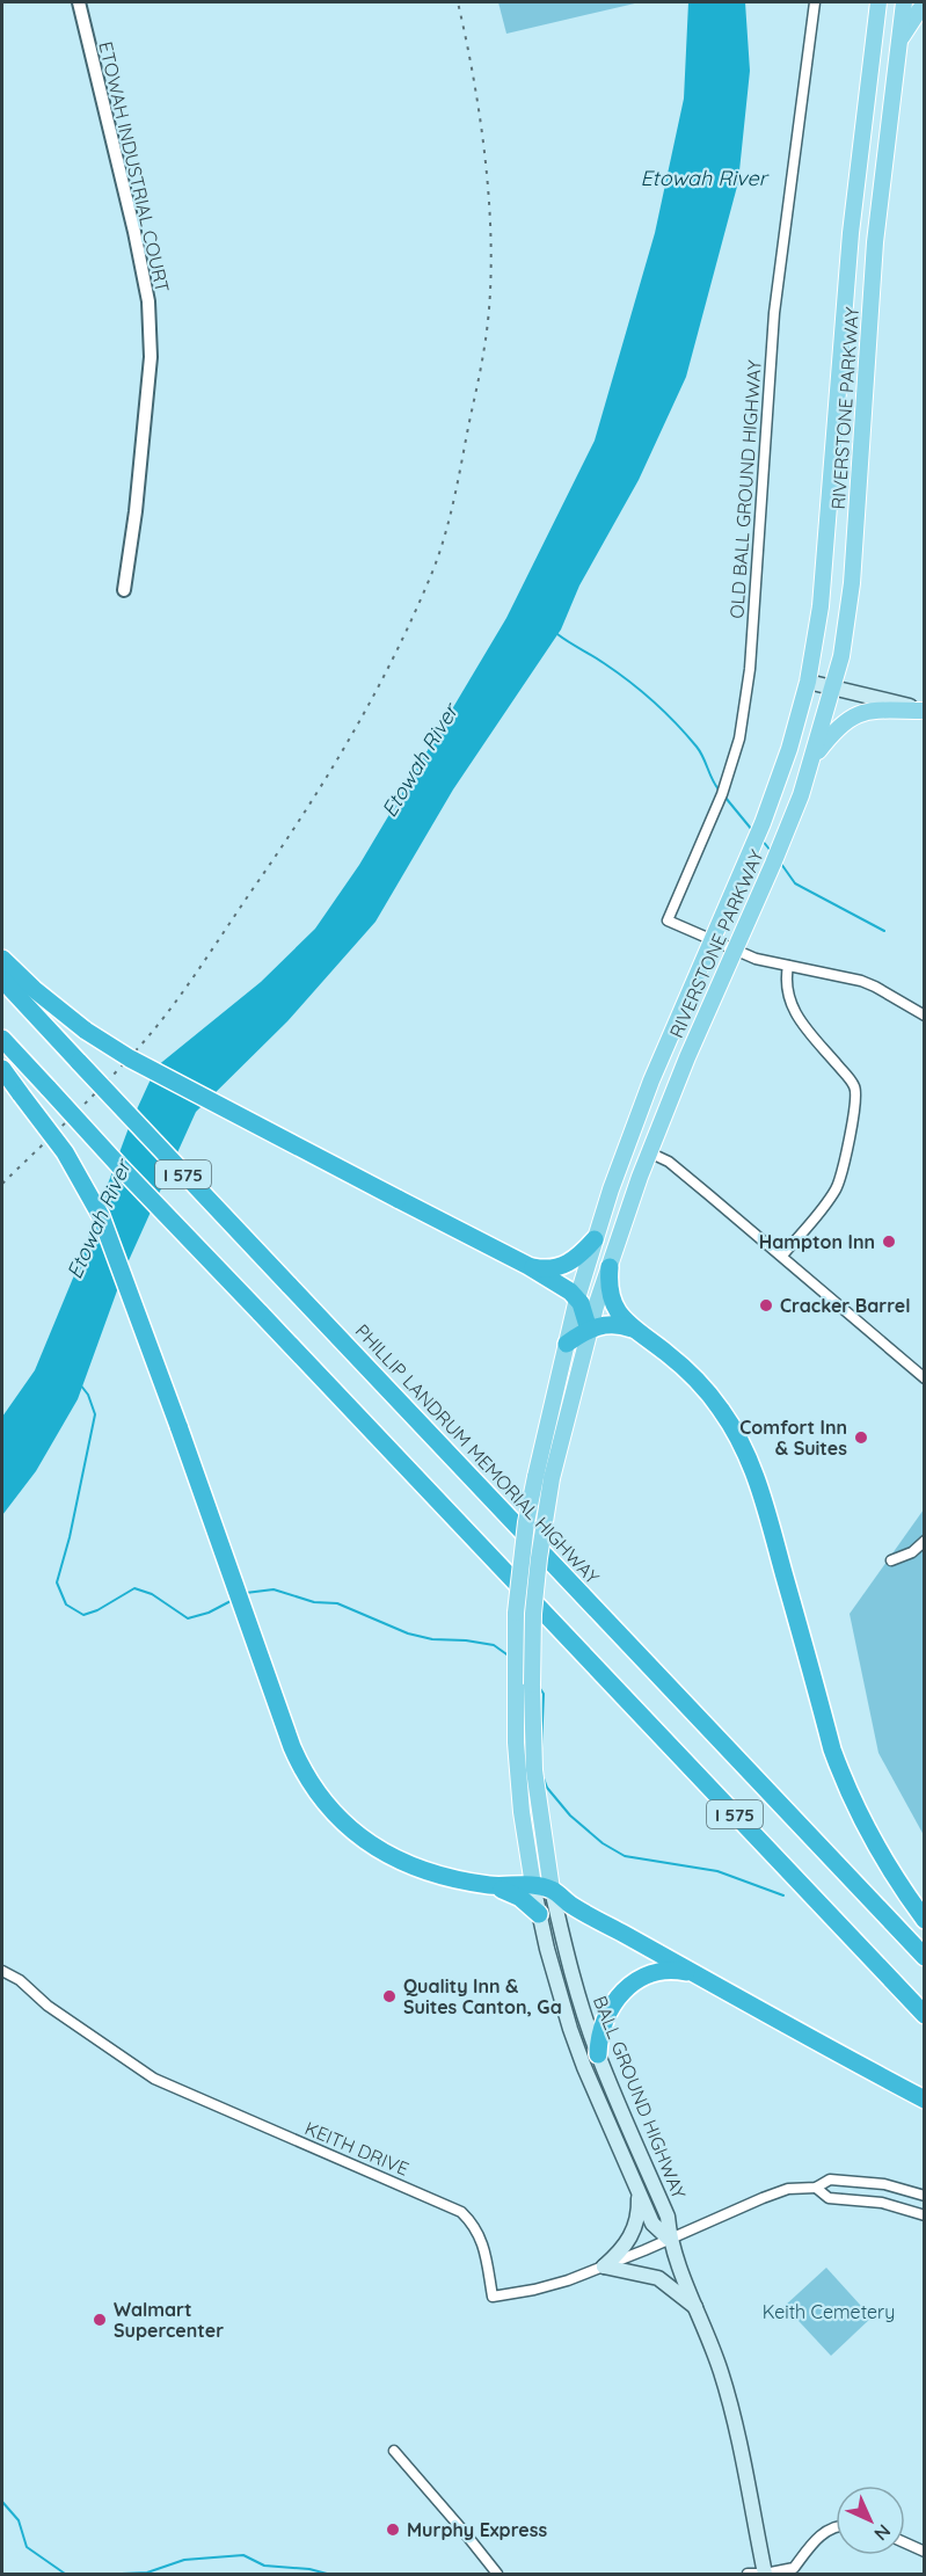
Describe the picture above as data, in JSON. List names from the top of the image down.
{
  "streets": {
    "highway": ["I 575", "PHILLIP LANDRUM MEMORIAL HIGHWAY"],
    "main road": ["RIVERSTONE PARKWAY", "BALL GROUND HIGHWAY"],
    "street": ["ETOWAH INDUSTRIAL COURT", "OLD BALL GROUND HIGHWAY", "KEITH DRIVE"]
  },
  "crossings": [
    ["RIVERSTONE PARKWAY", "OLD BALL GROUND HIGHWAY"],
    ["RIVERSTONE PARKWAY", "BALL GROUND HIGHWAY"],
    ["BALL GROUND HIGHWAY", "KEITH DRIVE"]
  ],
  "water": ["Etowah River"],
  "parks": ["Keith Cemetery"],
  "places": [
    "Hampton Inn",
    "Cracker Barrel",
    "Comfort Inn & Suites",
    "Quality Inn & Suites Canton, Ga",
    "Walmart Supercenter",
    "Murphy Express"
  ],
  "north": "bottom right"
}
